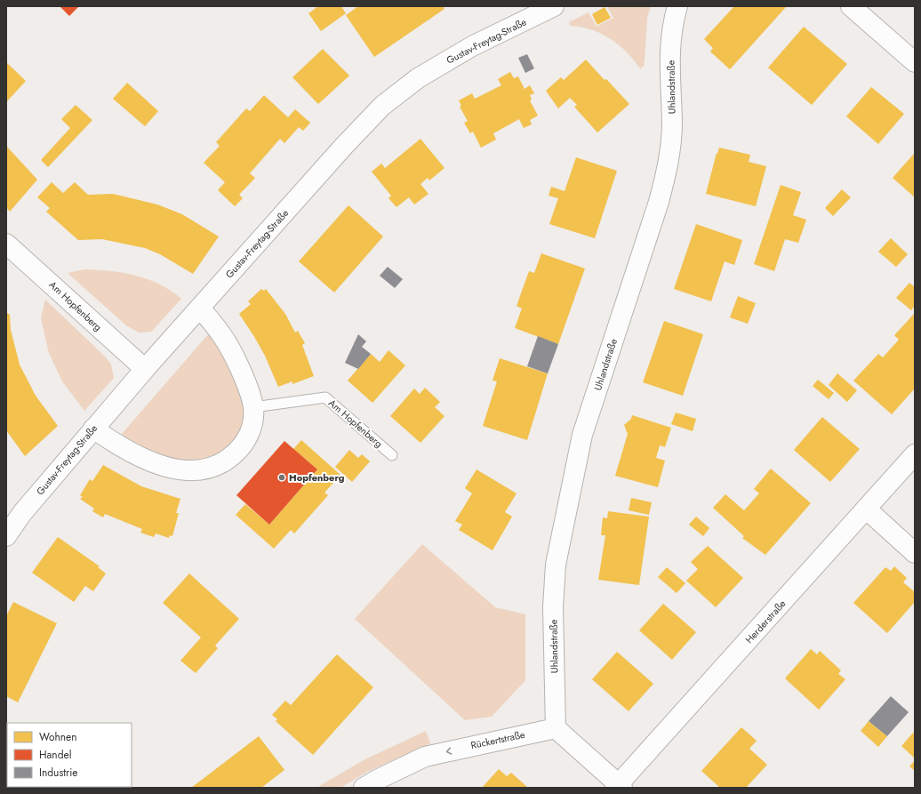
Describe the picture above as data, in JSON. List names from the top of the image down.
{
  "streets": {
    "street": [
      "Gustav-Freytag-Straße",
      "Uhlandstraße",
      "Am Hopfenberg",
      "Herderstraße",
      "Rückertstraße"
    ]
  },
  "crossings": [
    ["Gustav-Freytag-Straße", "Am Hopfenberg"],
    ["Uhlandstraße", "Rückertstraße"]
  ],
  "one_way": ["Rückertstraße"],
  "places": ["Hopfenberg"],
  "legend": ["Wohnen", "Handel", "Industrie"]
}
